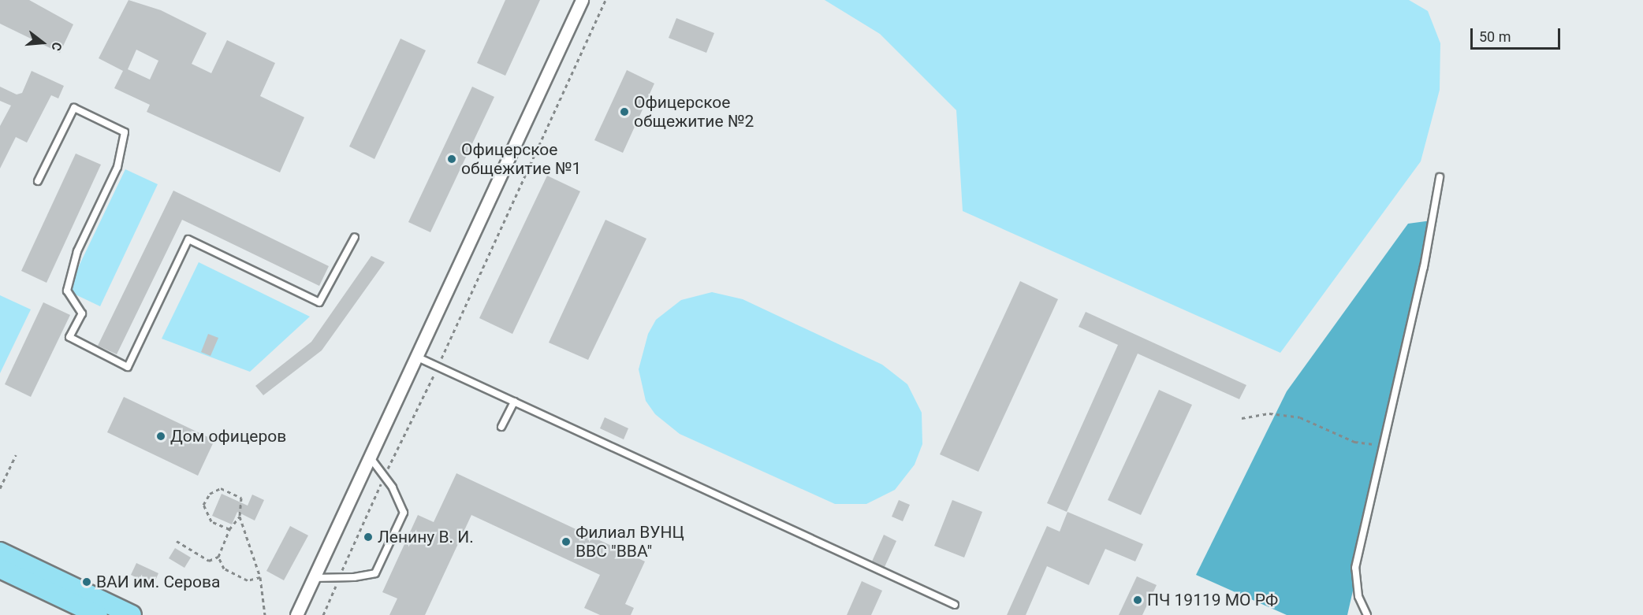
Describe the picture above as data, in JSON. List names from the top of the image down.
{
  "places": [
    "Офицерское общежитие №2",
    "Офицерское общежитие №1",
    "Дом офицеров",
    "Ленину В. И.",
    "Филиал ВУНЦ ВВС \"ВВА\"",
    "ВАИ им. Серова",
    "ПЧ 19119 МО РФ"
  ],
  "scale_bar": "50 m",
  "north": "right"
}
